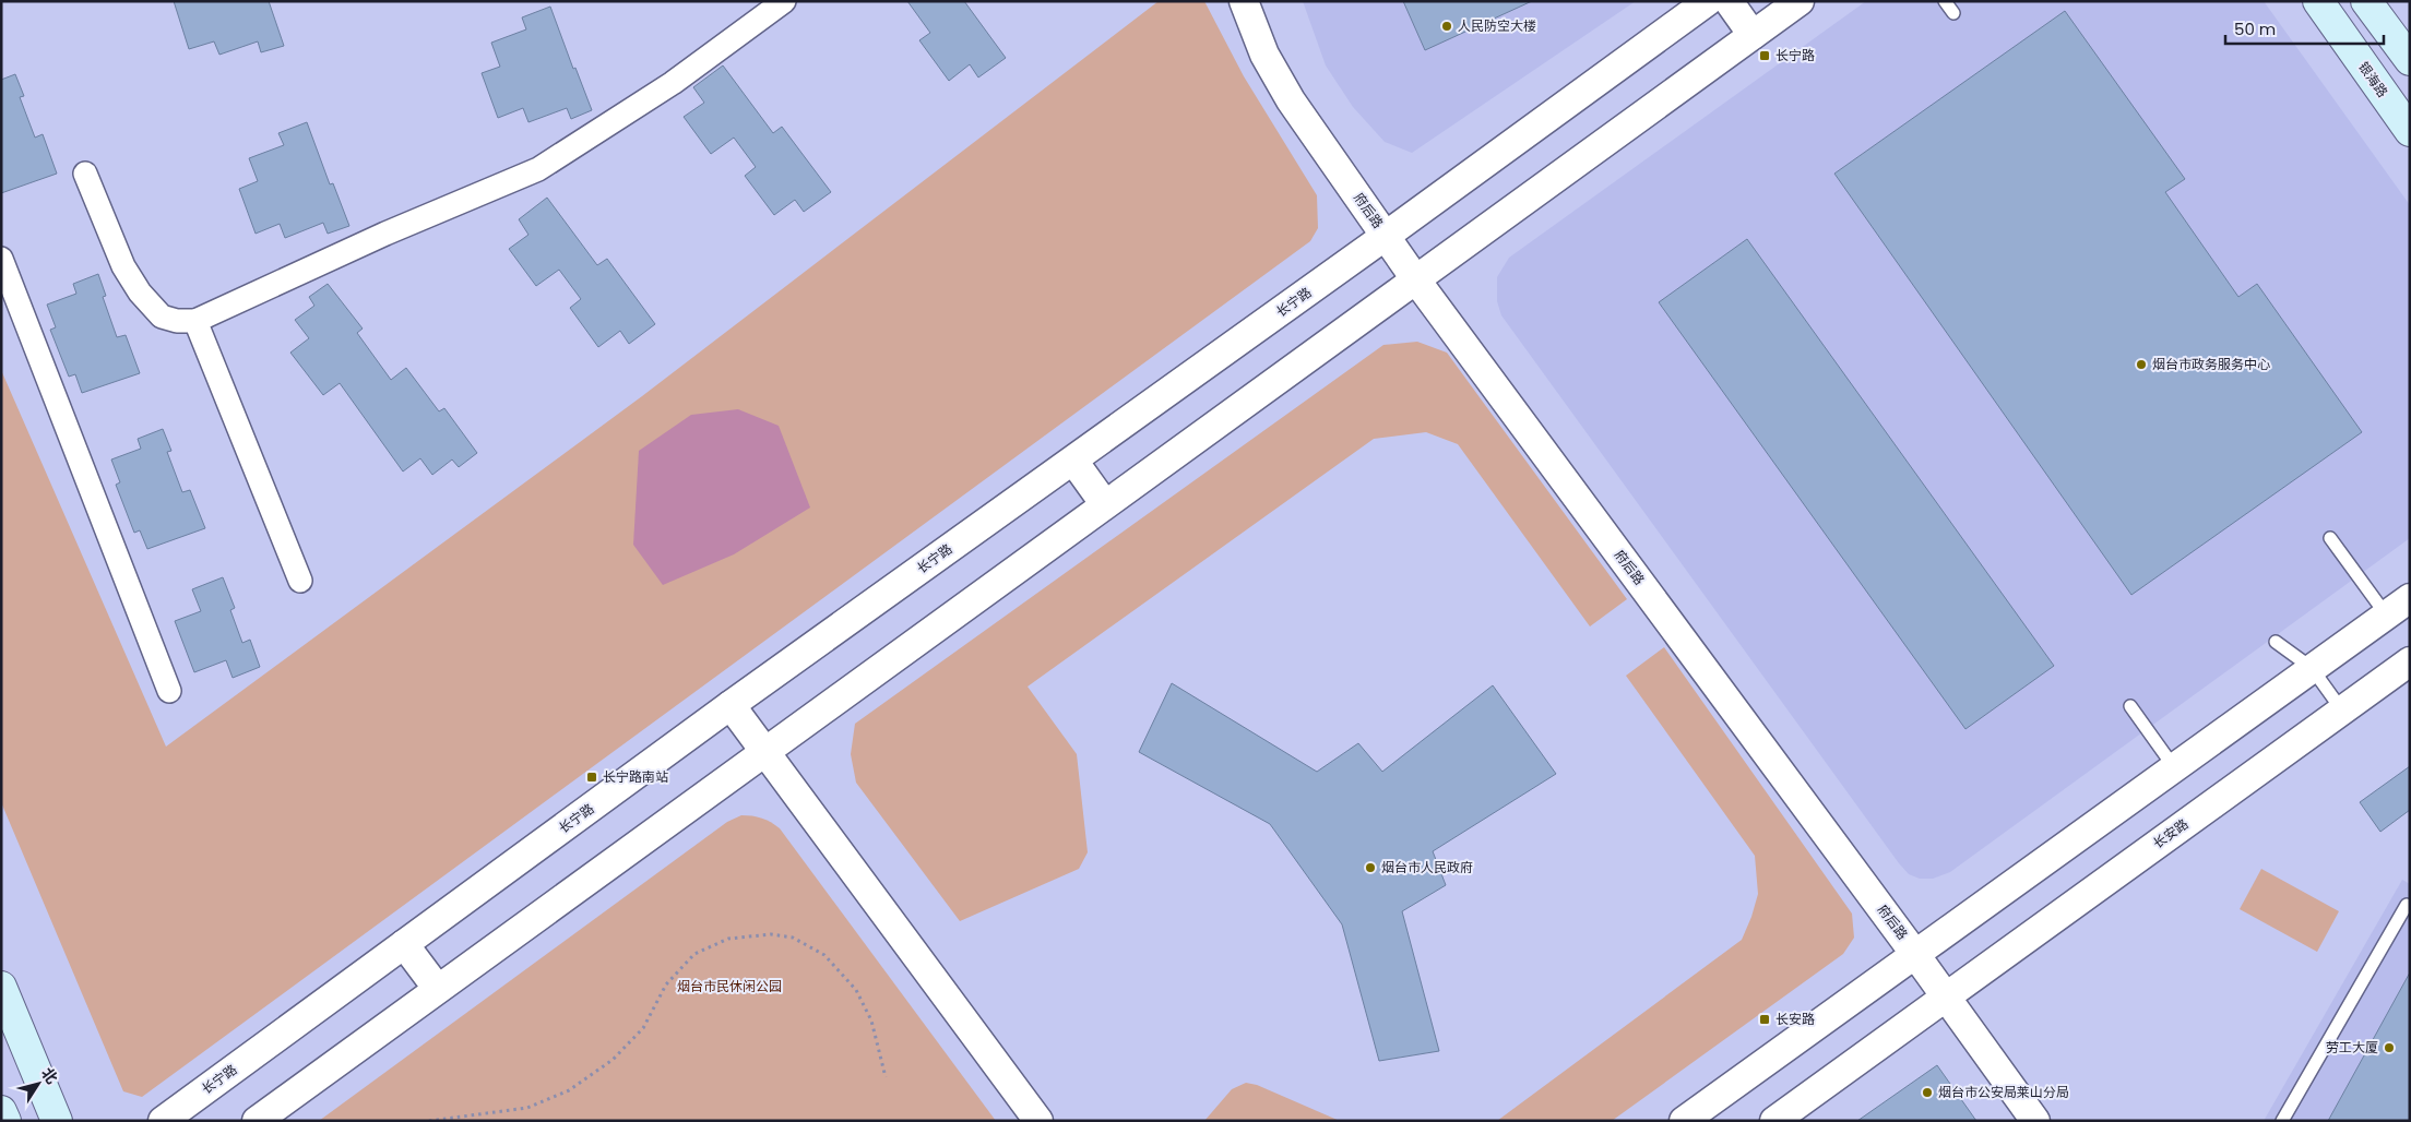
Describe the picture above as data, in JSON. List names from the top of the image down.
{
  "streets": {
    "main road": ["银海路"],
    "street": ["府后路", "长宁路", "长安路"]
  },
  "crossings": [
    ["府后路", "长宁路"],
    ["府后路", "长安路"]
  ],
  "parks": ["烟台市民休闲公园"],
  "places": {
    "other": [
      "人民防空大楼",
      "烟台市政务服务中心",
      "烟台市人民政府",
      "劳工大厦",
      "烟台市公安局莱山分局"
    ],
    "transit": ["长宁路", "长宁路南站", "长安路"]
  },
  "scale_bar": "50 m",
  "north": "top right"
}
